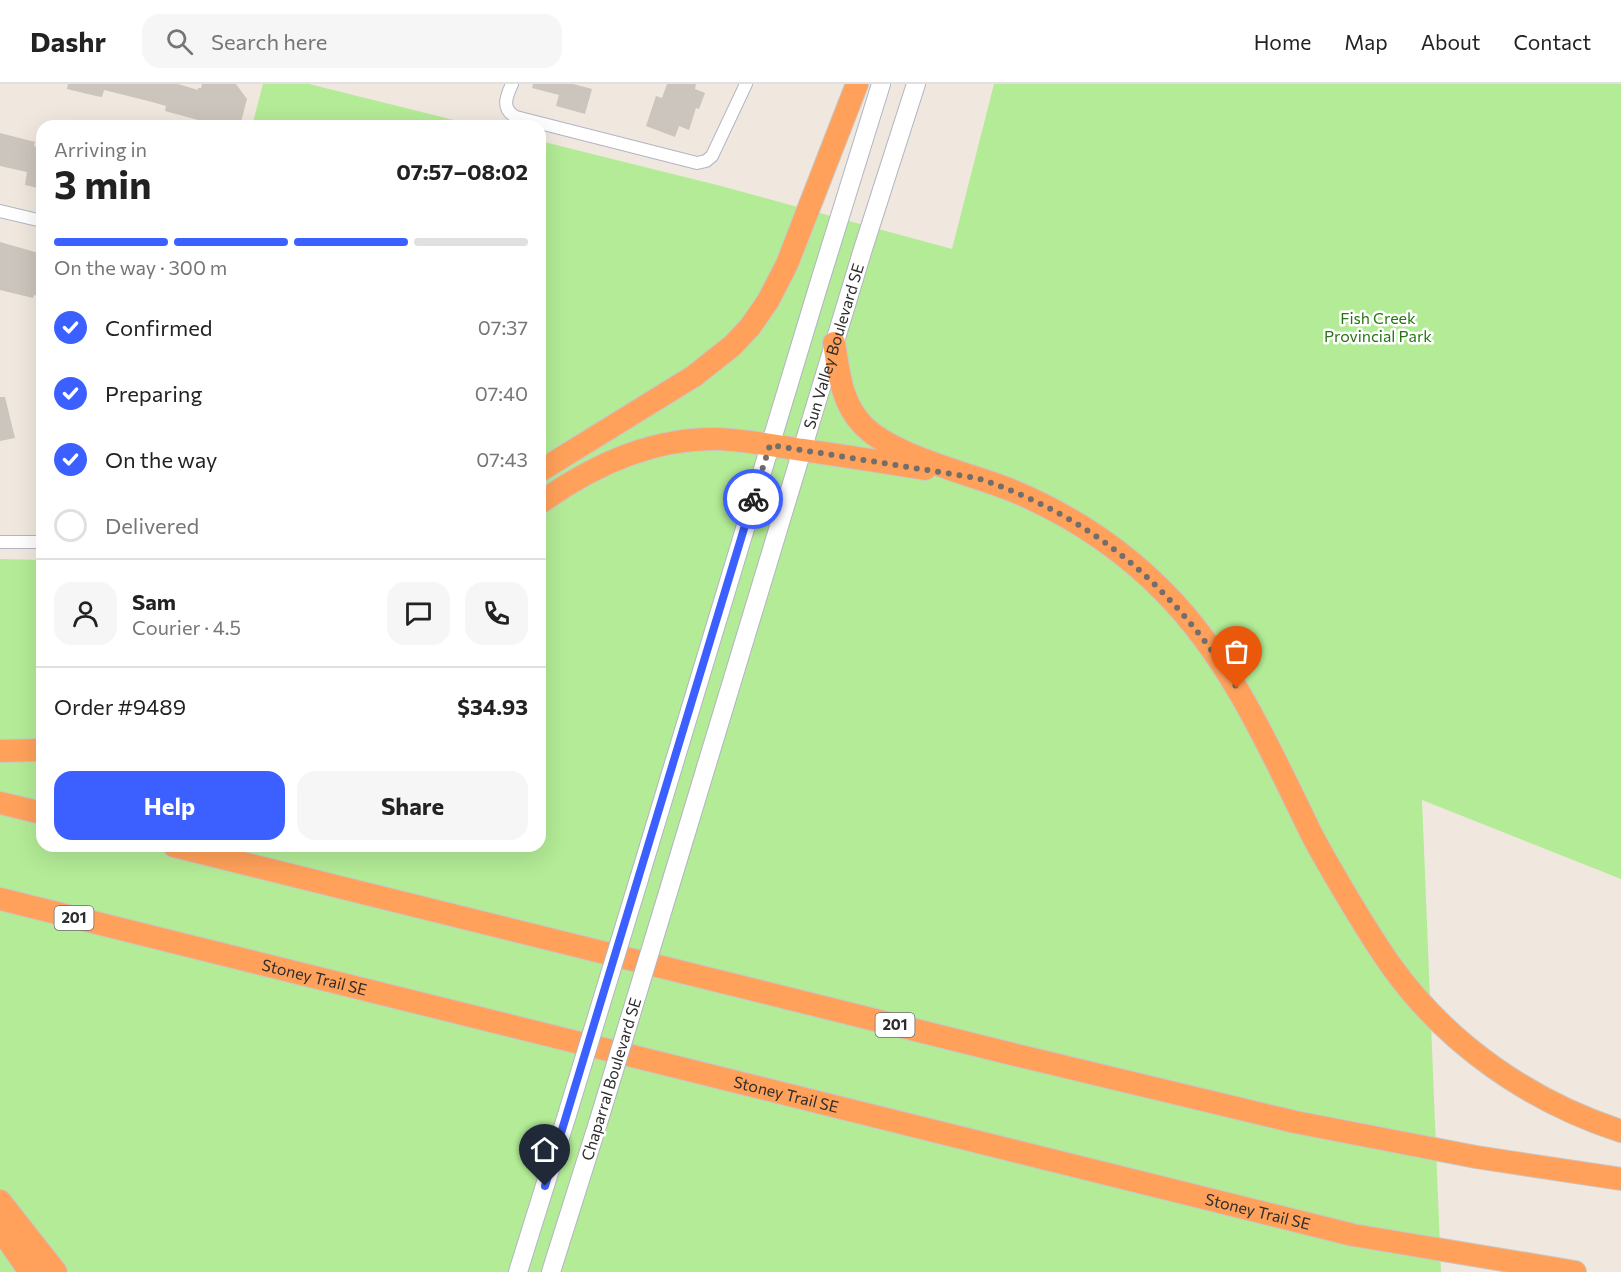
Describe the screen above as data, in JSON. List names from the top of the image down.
{
  "streets": {
    "highway": ["201", "Stoney Trail SE"],
    "main road": ["Sun Valley Boulevard SE", "Chaparral Boulevard SE"]
  },
  "crossings": [
    ["Sun Valley Boulevard SE", "Chaparral Boulevard SE"]
  ],
  "parks": ["Fish Creek Provincial Park"],
  "page": {
    "header": "Dashr",
    "search": "Search here",
    "nav": [
      "Home",
      "Map",
      "About",
      "Contact"
    ],
    "heading": ["3 min", "Arriving in", "07:57–08:02"],
    "panel": [
      "Sam",
      "Courier · 4.5",
      "Order #9489",
      "$34.93"
    ],
    "bar": "On the way · 300 m",
    "list": [
      ["Confirmed", "07:37"],
      ["Preparing", "07:40"],
      ["On the way", "07:43"],
      "Delivered"
    ],
    "buttons": ["Help", "Share"]
  }
}
